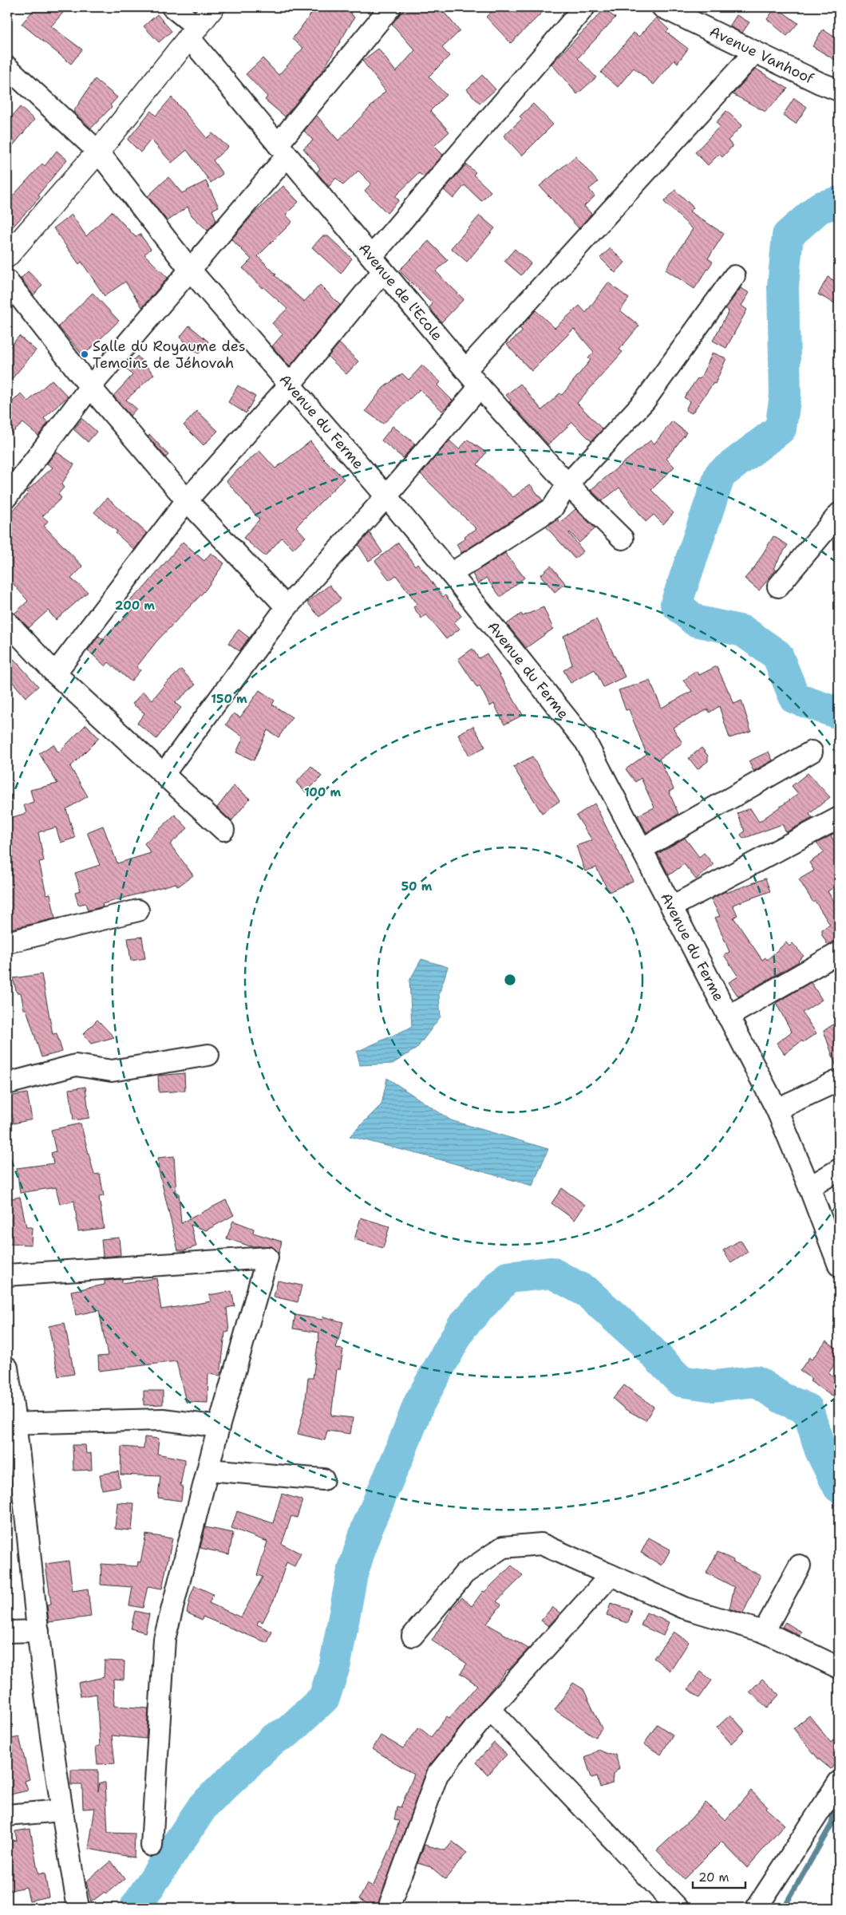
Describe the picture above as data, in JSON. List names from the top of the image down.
{
  "streets": {
    "street": ["Avenue Vanhoof", "Avenue de l'Ecole", "Avenue du Ferme"]
  },
  "places": ["Salle du Royaume des Temoins de Jéhovah"],
  "scale_bar": "20 m",
  "rings": [
    "200 m",
    "150 m",
    "100 m",
    "50 m"
  ]
}
